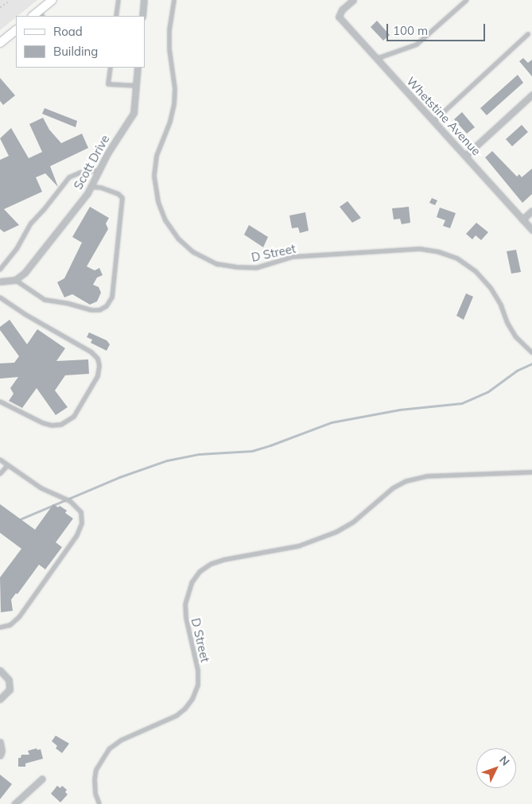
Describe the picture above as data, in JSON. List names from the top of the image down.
{
  "streets": {
    "street": ["Whetstine Avenue", "Scott Drive"],
    "lane": ["D Street"]
  },
  "legend": ["Road", "Building"],
  "scale_bar": "100 m",
  "north": "top right"
}
